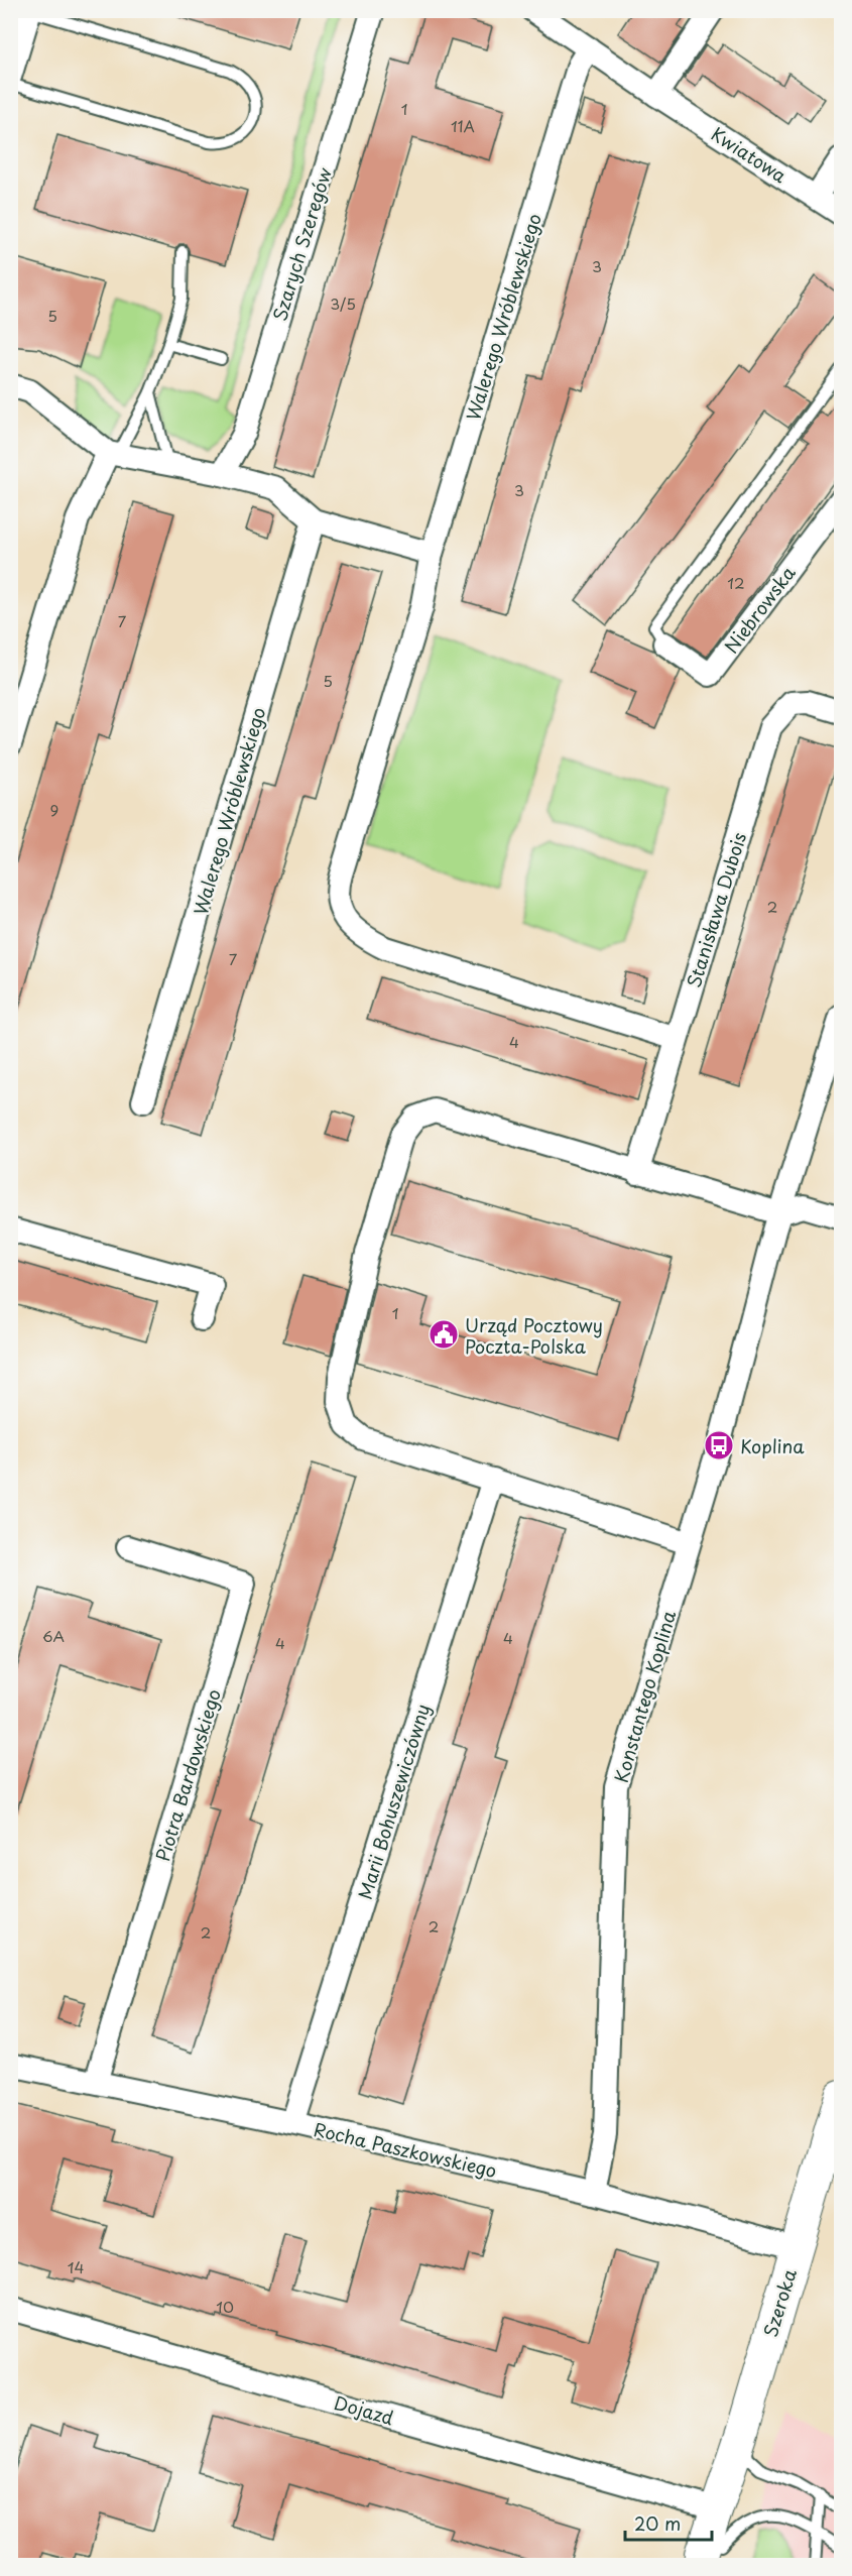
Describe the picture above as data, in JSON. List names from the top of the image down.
{
  "streets": {
    "street": [
      "Kwiatowa",
      "Szarych Szeregów",
      "Walerego Wróblewskiego",
      "Niebrowska",
      "Stanisława Dubois",
      "Konstantego Koplina",
      "Piotra Bardowskiego",
      "Marii Bohuszewiczówny",
      "Rocha Paszkowskiego",
      "Szeroka",
      "Dojazd"
    ]
  },
  "crossings": [
    ["Kwiatowa", "Walerego Wróblewskiego"],
    ["Walerego Wróblewskiego", "Stanisława Dubois"],
    ["Konstantego Koplina", "Rocha Paszkowskiego"],
    ["Piotra Bardowskiego", "Rocha Paszkowskiego"],
    ["Marii Bohuszewiczówny", "Rocha Paszkowskiego"],
    ["Rocha Paszkowskiego", "Szeroka"],
    ["Szeroka", "Dojazd"]
  ],
  "places": {
    "public building": ["Urząd Pocztowy Poczta-Polska"],
    "bus stop": ["Koplina"]
  },
  "house_numbers": [
    "1",
    "11A",
    "3",
    "3/5",
    "5",
    "3",
    "12",
    "7",
    "5",
    "9",
    "2",
    "7",
    "4",
    "1",
    "6A",
    "4",
    "4",
    "2",
    "2",
    "14",
    "10"
  ],
  "scale_bar": "20 m"
}
